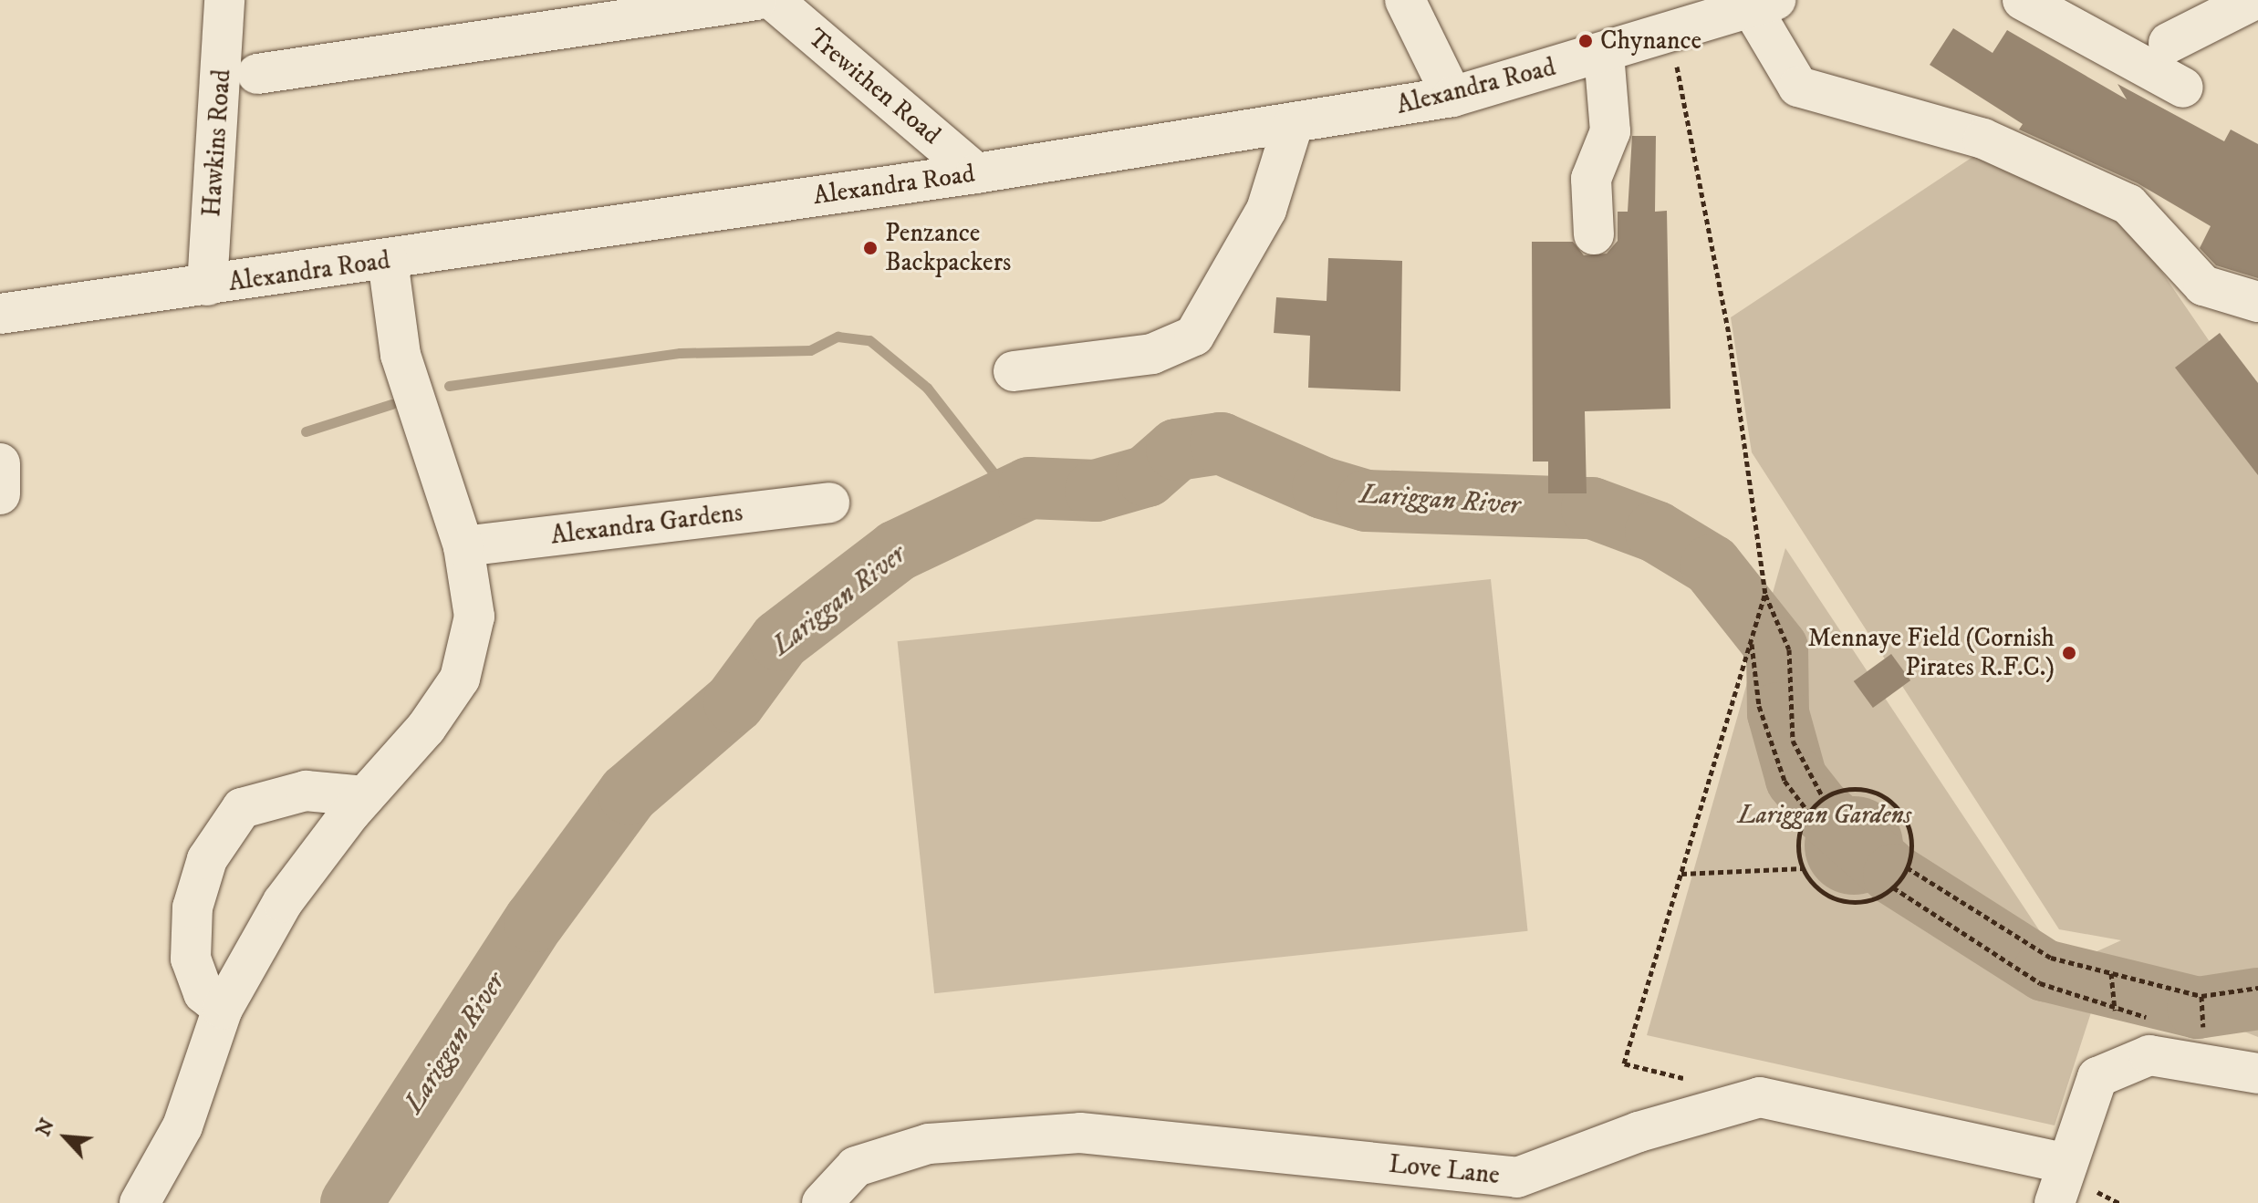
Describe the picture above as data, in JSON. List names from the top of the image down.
{
  "streets": {
    "street": [
      "Trewithen Road",
      "Alexandra Road",
      "Hawkins Road",
      "Alexandra Gardens",
      "Love Lane"
    ]
  },
  "crossings": [
    ["Trewithen Road", "Alexandra Road"],
    ["Alexandra Road", "Hawkins Road"]
  ],
  "water": ["Lariggan River"],
  "parks": ["Lariggan Gardens"],
  "places": ["Chynance", "Penzance Backpackers", "Mennaye Field (Cornish Pirates R.F.C.)"],
  "north": "top left"
}
